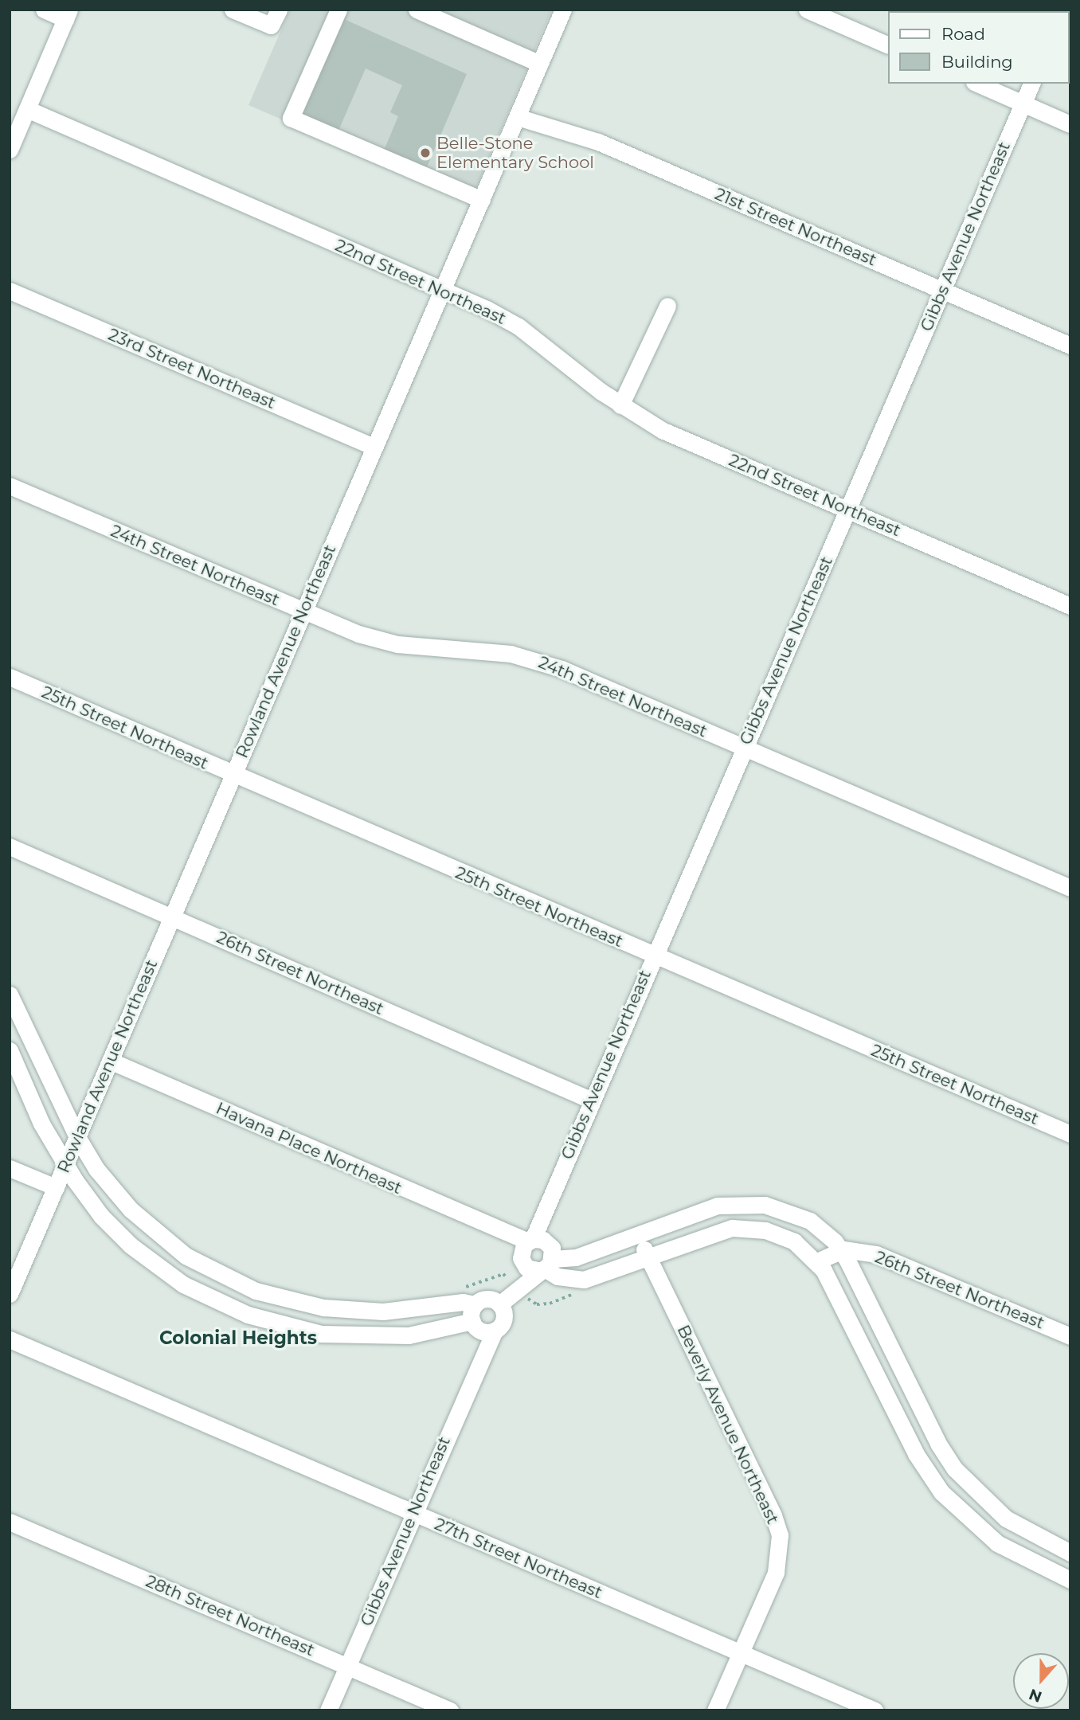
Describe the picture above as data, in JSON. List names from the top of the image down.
{
  "streets": {
    "street": [
      "21st Street Northeast",
      "Gibbs Avenue Northeast",
      "22nd Street Northeast",
      "23rd Street Northeast",
      "24th Street Northeast",
      "Rowland Avenue Northeast",
      "25th Street Northeast",
      "26th Street Northeast",
      "Havana Place Northeast",
      "Beverly Avenue Northeast",
      "27th Street Northeast",
      "28th Street Northeast"
    ]
  },
  "crossings": [
    ["21st Street Northeast", "Gibbs Avenue Northeast"],
    ["21st Street Northeast", "Rowland Avenue Northeast"],
    ["Gibbs Avenue Northeast", "22nd Street Northeast"],
    ["Gibbs Avenue Northeast", "24th Street Northeast"],
    ["Gibbs Avenue Northeast", "25th Street Northeast"],
    ["Gibbs Avenue Northeast", "26th Street Northeast"],
    ["Gibbs Avenue Northeast", "Havana Place Northeast"],
    ["Gibbs Avenue Northeast", "27th Street Northeast"],
    ["Gibbs Avenue Northeast", "28th Street Northeast"],
    ["22nd Street Northeast", "Rowland Avenue Northeast"],
    ["23rd Street Northeast", "Rowland Avenue Northeast"],
    ["24th Street Northeast", "Rowland Avenue Northeast"],
    ["Rowland Avenue Northeast", "25th Street Northeast"],
    ["Rowland Avenue Northeast", "26th Street Northeast"],
    ["Rowland Avenue Northeast", "Havana Place Northeast"],
    ["Beverly Avenue Northeast", "27th Street Northeast"]
  ],
  "districts": ["Colonial Heights"],
  "places": ["Belle-Stone Elementary School"],
  "legend": ["Road", "Building"],
  "north": "bottom"
}
